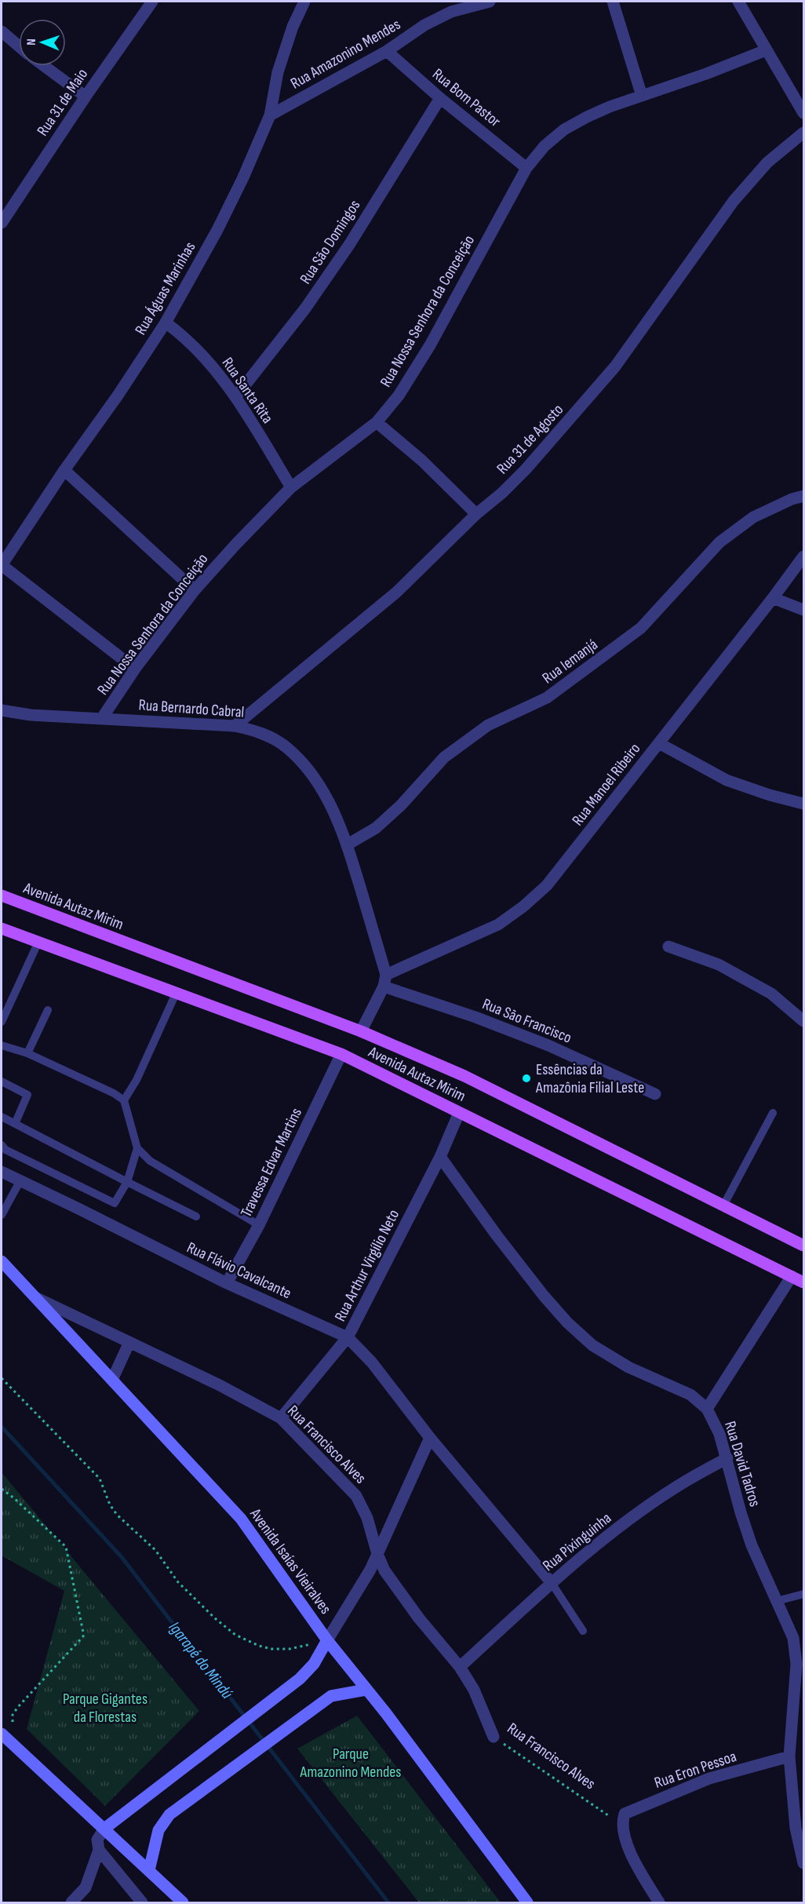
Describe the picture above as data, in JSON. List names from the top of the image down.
{
  "streets": {
    "main road": ["Avenida Autaz Mirim", "Avenida Isaías Vieiralves"],
    "street": [
      "Rua Amazonino Mendes",
      "Rua Bom Pastor",
      "Rua 31 de Maio",
      "Rua São Domingos",
      "Rua Águas Marinhas",
      "Rua Nossa Senhora da Conceição",
      "Rua Santa Rita",
      "Rua 31 de Agosto",
      "Rua Iemanjá",
      "Rua Bernardo Cabral",
      "Rua Manoel Ribeiro",
      "Rua São Francisco",
      "Travessa Edvar Martins",
      "Rua Arthur Virgílio Neto",
      "Rua Flávio Cavalcante",
      "Rua Francisco Alves",
      "Rua David Tadros",
      "Rua Pixinguinha",
      "Rua Eron Pessoa"
    ]
  },
  "crossings": [
    ["Rua Amazonino Mendes", "Rua Bom Pastor"],
    ["Rua Amazonino Mendes", "Rua Águas Marinhas"],
    ["Rua Bom Pastor", "Rua São Domingos"],
    ["Rua Bom Pastor", "Rua Nossa Senhora da Conceição"],
    ["Rua São Domingos", "Rua Santa Rita"],
    ["Rua Águas Marinhas", "Rua Santa Rita"],
    ["Rua Nossa Senhora da Conceição", "Rua Santa Rita"],
    ["Rua Nossa Senhora da Conceição", "Rua Bernardo Cabral"],
    ["Rua 31 de Agosto", "Rua Bernardo Cabral"],
    ["Rua Iemanjá", "Rua Bernardo Cabral"],
    ["Rua Bernardo Cabral", "Rua Manoel Ribeiro"],
    ["Rua Bernardo Cabral", "Avenida Autaz Mirim"],
    ["Rua Bernardo Cabral", "Rua São Francisco"],
    ["Avenida Autaz Mirim", "Travessa Edvar Martins"],
    ["Avenida Autaz Mirim", "Rua Arthur Virgílio Neto"],
    ["Travessa Edvar Martins", "Rua Flávio Cavalcante"],
    ["Rua Arthur Virgílio Neto", "Rua Flávio Cavalcante"],
    ["Rua Arthur Virgílio Neto", "Rua Francisco Alves"],
    ["Rua Arthur Virgílio Neto", "Rua David Tadros"],
    ["Rua Flávio Cavalcante", "Rua Pixinguinha"],
    ["Rua Francisco Alves", "Rua Pixinguinha"],
    ["Rua Francisco Alves", "Avenida Isaías Vieiralves"],
    ["Rua Francisco Alves", "Rua Eron Pessoa"],
    ["Rua David Tadros", "Rua Pixinguinha"],
    ["Rua David Tadros", "Rua Eron Pessoa"]
  ],
  "water": ["Igarapé do Mindú"],
  "parks": ["Parque Gigantes da Florestas", "Parque Amazonino Mendes"],
  "places": ["Essências da Amazônia Filial Leste"],
  "north": "left"
}
